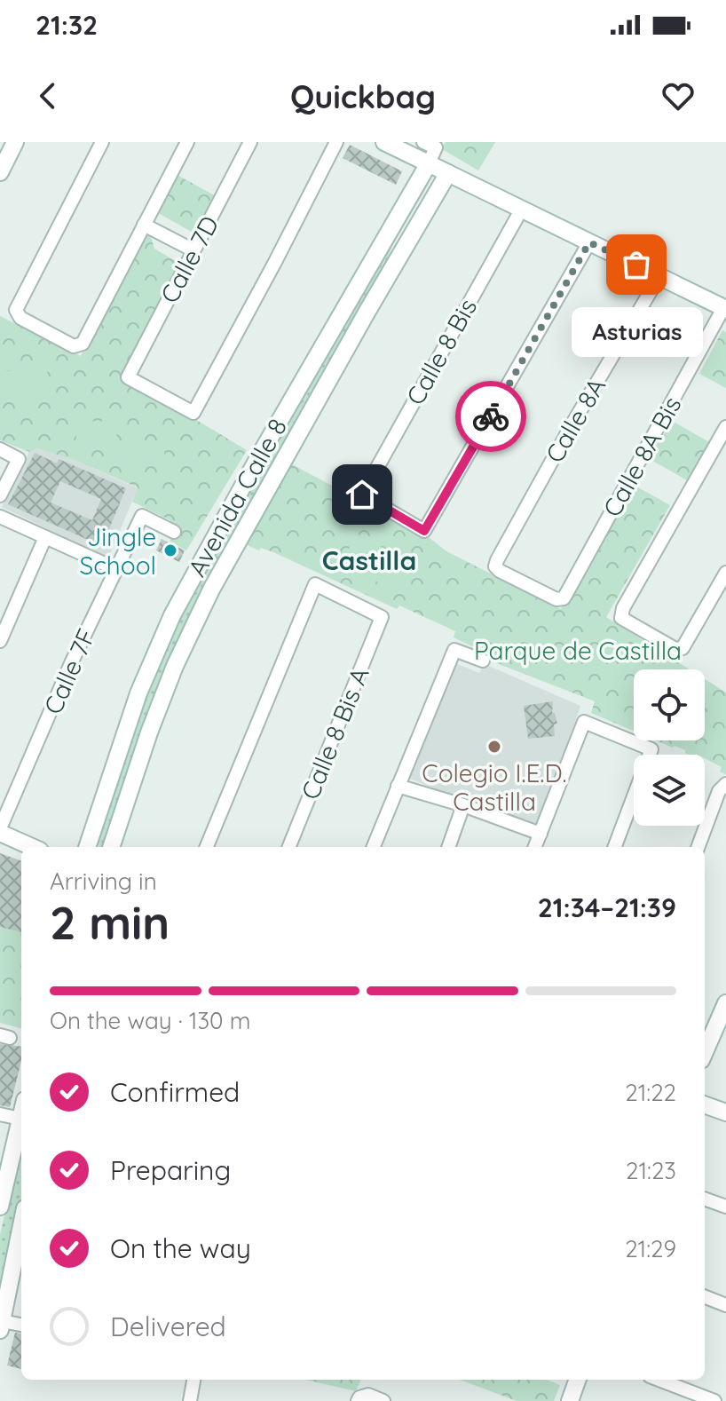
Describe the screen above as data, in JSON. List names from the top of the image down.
{
  "streets": {
    "street": [
      "Calle 7D",
      "Calle 8 Bis",
      "Calle 8A",
      "Calle 8A Bis",
      "Avenida Calle 8",
      "Calle 7F",
      "Calle 8 Bis A"
    ]
  },
  "crossings": [
    ["Calle 8A", "Calle 8A Bis"]
  ],
  "districts": ["Castilla"],
  "parks": ["Parque de Castilla"],
  "places": ["Asturias", "Jingle School", "Colegio I.E.D. Castilla"],
  "page": {
    "status": "21:32",
    "header": "Quickbag",
    "bubble": "Asturias",
    "heading": ["2 min", "Arriving in", "21:34–21:39"],
    "bar": "On the way · 130 m",
    "list": [
      ["Confirmed", "21:22"],
      ["Preparing", "21:23"],
      ["On the way", "21:29"],
      "Delivered"
    ]
  }
}
